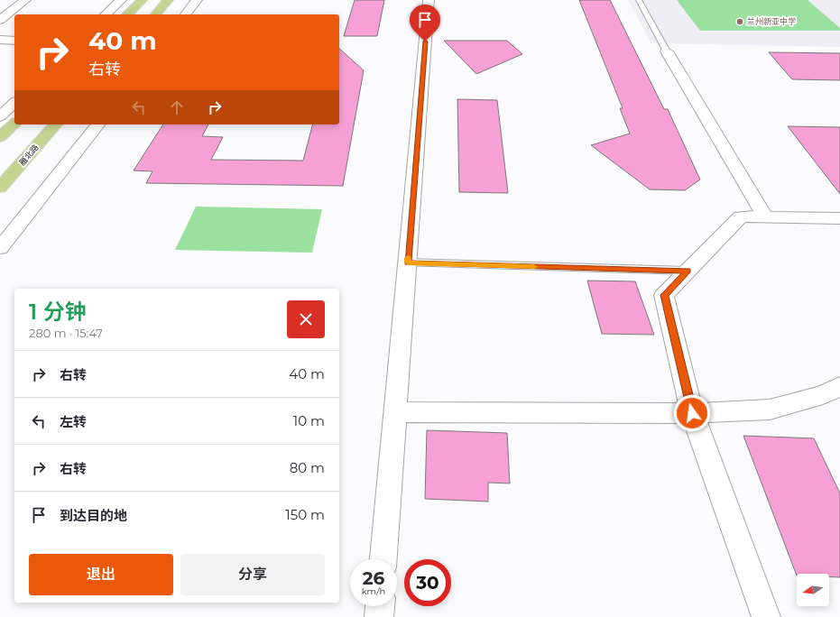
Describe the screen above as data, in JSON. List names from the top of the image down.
{
  "streets": {
    "main road": ["雁北路"]
  },
  "places": ["兰州新亚中学"],
  "north": "left",
  "page": {
    "turn": ["40 m", "右转"],
    "heading": ["1 分钟", "280 m · 15:47"],
    "list": [
      {
        "name": "右转",
        "value": "40 m"
      },
      {
        "name": "左转",
        "value": "10 m"
      },
      {
        "name": "右转",
        "value": "80 m"
      },
      {
        "name": "到达目的地",
        "value": "150 m"
      }
    ],
    "buttons": ["退出", "分享"],
    "speed": "26 km/h",
    "limit": "30"
  }
}
